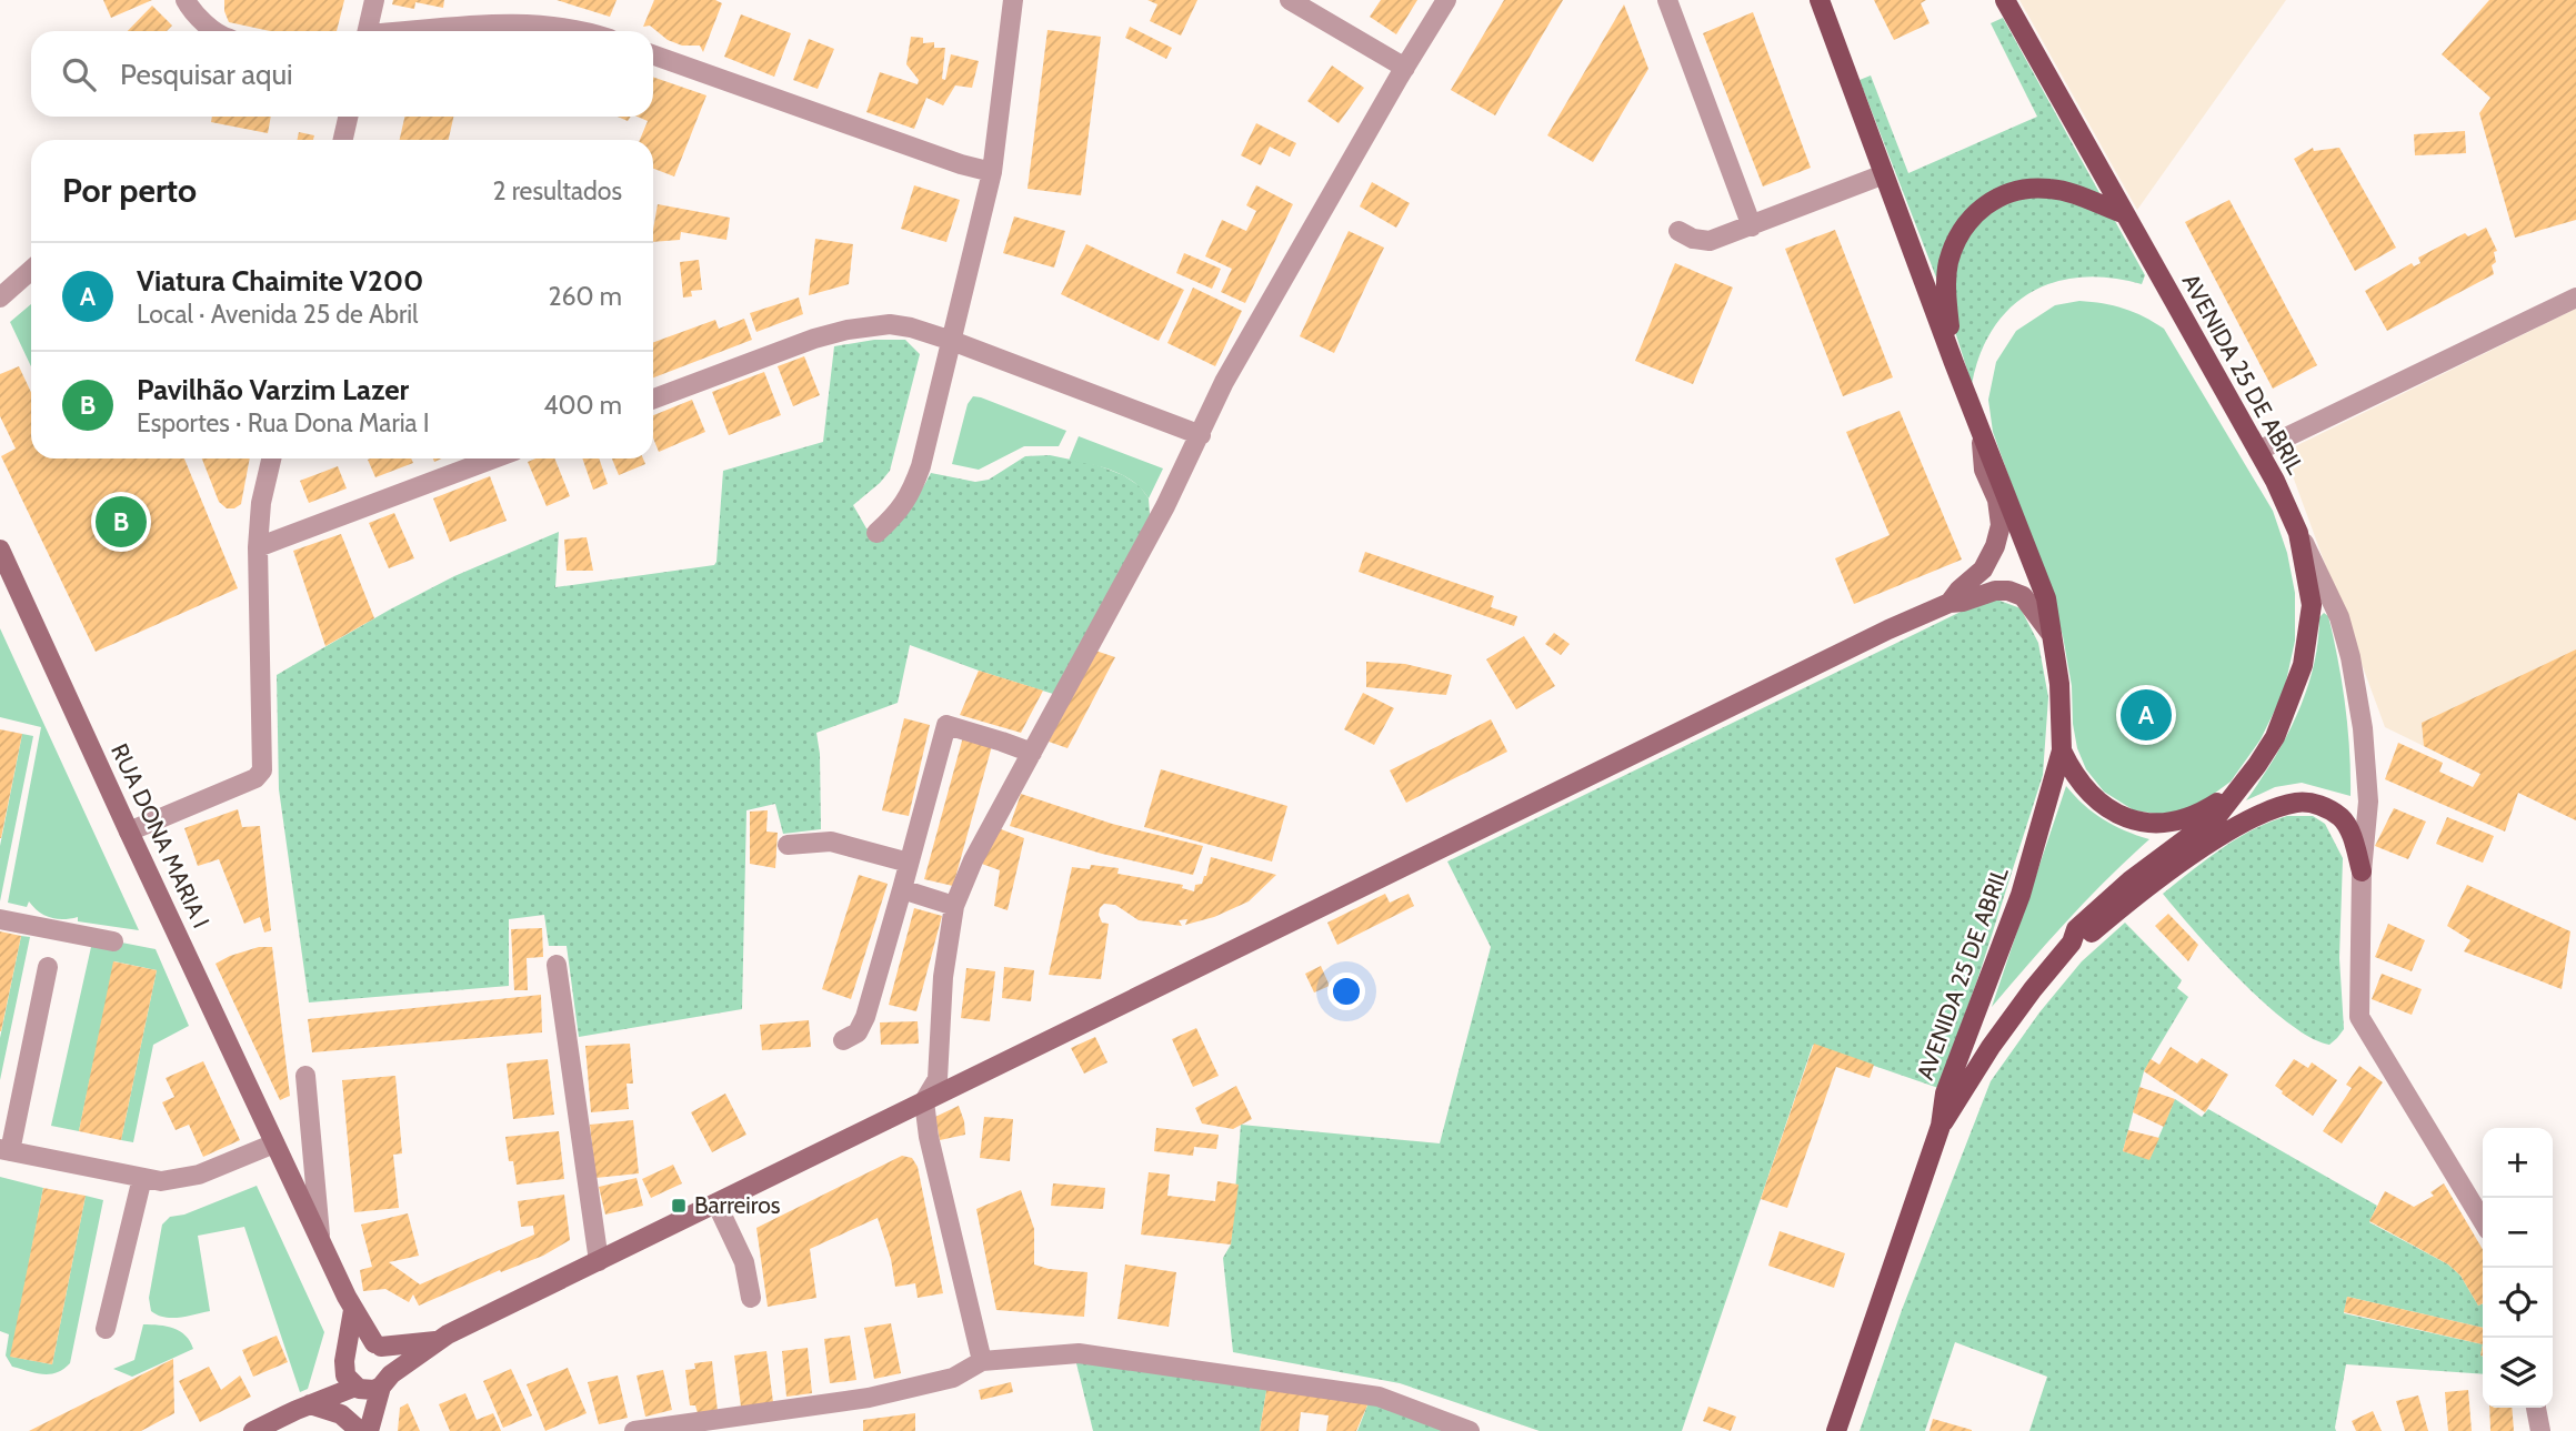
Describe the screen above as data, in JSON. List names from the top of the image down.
{
  "streets": {
    "main road": ["AVENIDA 25 DE ABRIL", "RUA DONA MARIA I"]
  },
  "places": {
    "transit": ["Barreiros"]
  },
  "page": {
    "search": "Pesquisar aqui",
    "heading": ["Por perto", "2 resultados"],
    "list": [
      {
        "mark": "A",
        "name": "Viatura Chaimite V200",
        "note": "Local · Avenida 25 de Abril",
        "value": "260 m"
      },
      {
        "mark": "B",
        "name": "Pavilhão Varzim Lazer",
        "note": "Esportes · Rua Dona Maria I",
        "value": "400 m"
      }
    ],
    "pins": ["B", "A"],
    "map_buttons": ["+", "−"]
  }
}
